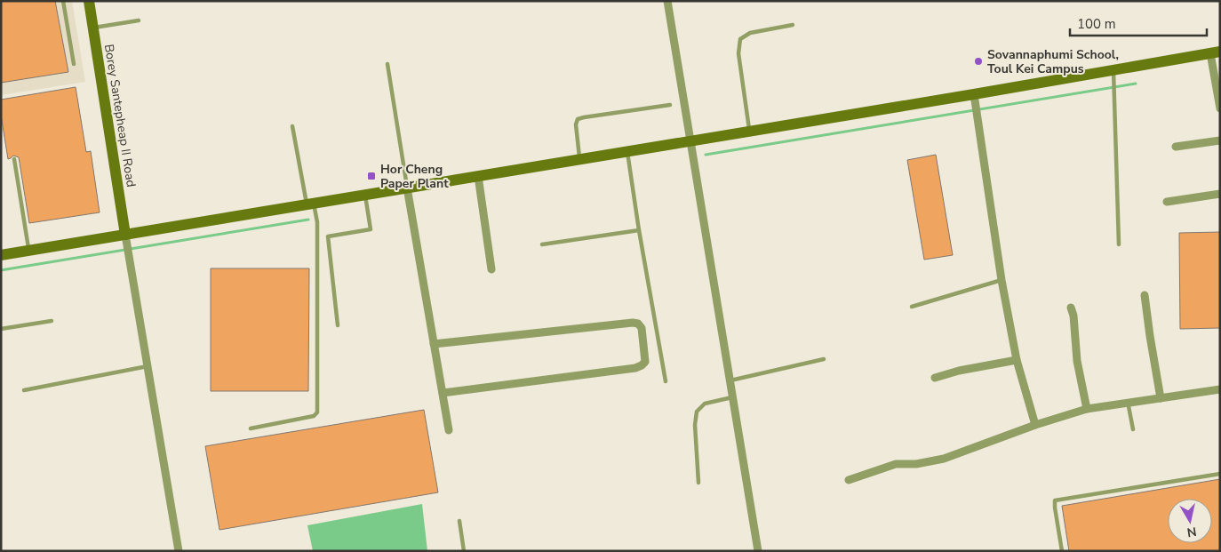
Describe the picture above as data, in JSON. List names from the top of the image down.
{
  "streets": {
    "main road": ["Borey Santepheap II Road"]
  },
  "places": {
    "other": ["Sovannaphumi School, Toul Kei Campus"],
    "transit": ["Hor Cheng Paper Plant"]
  },
  "scale_bar": "100 m",
  "north": "bottom"
}
